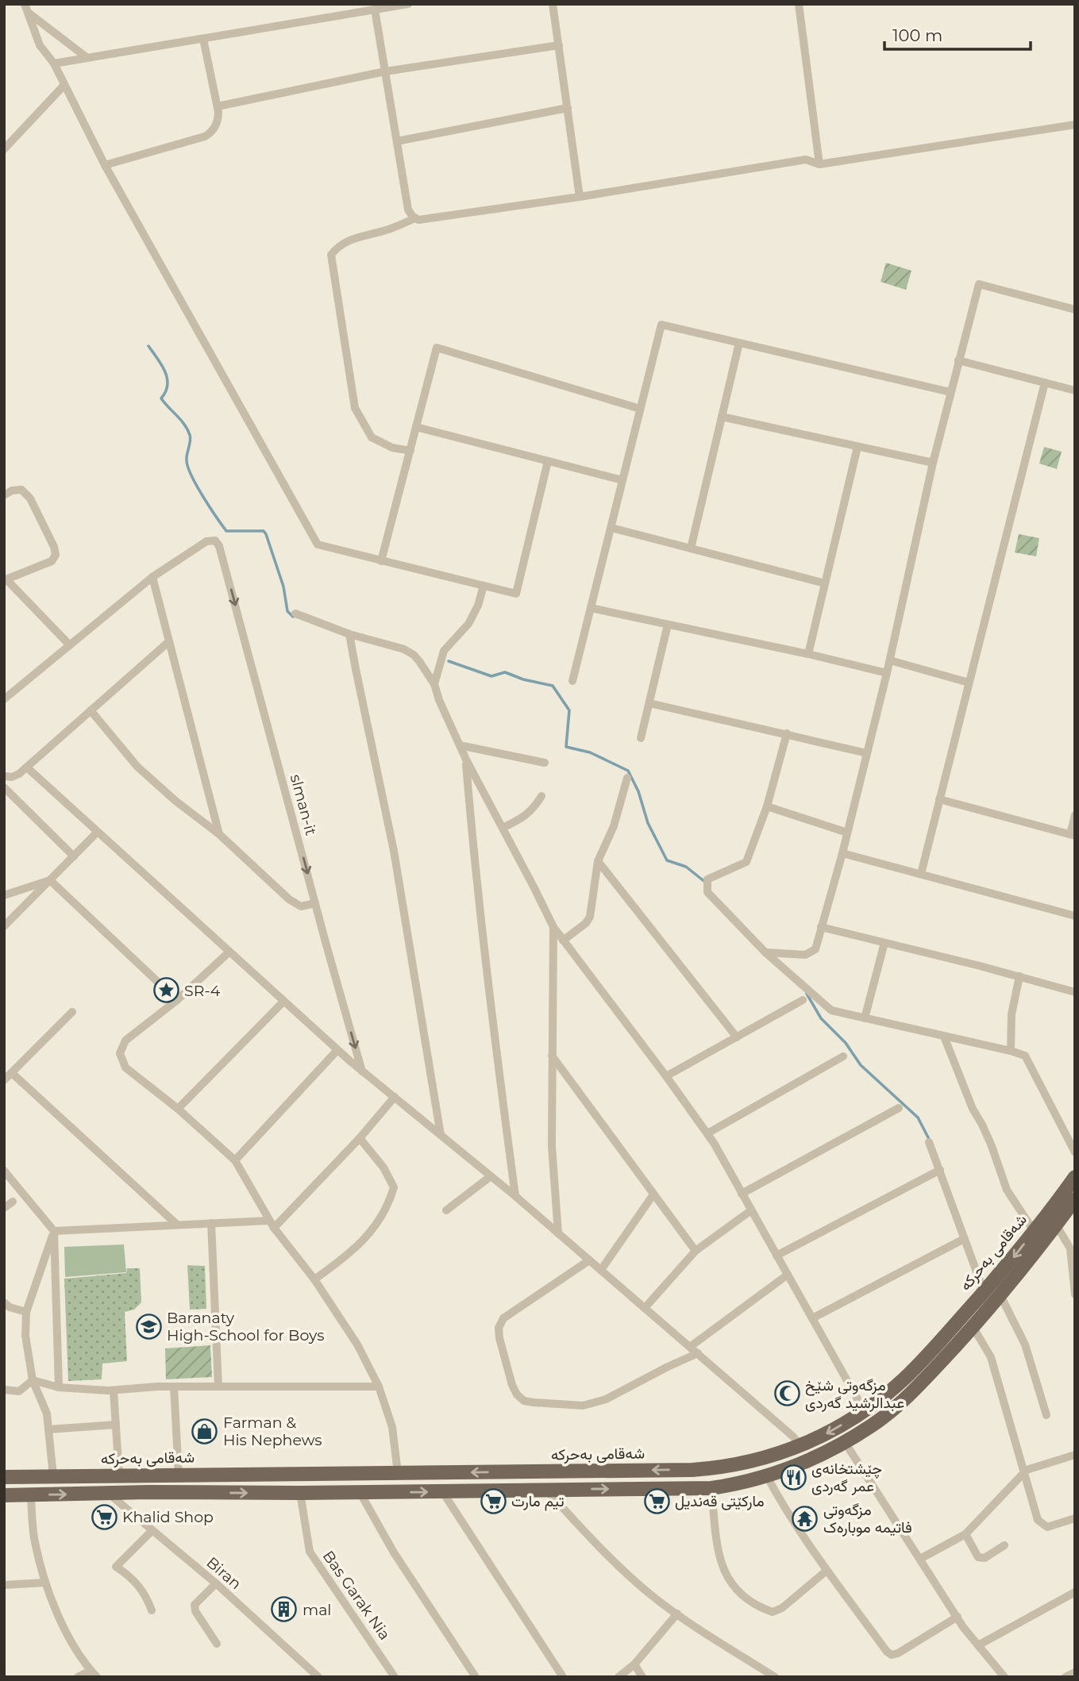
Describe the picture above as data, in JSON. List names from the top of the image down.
{
  "streets": {
    "main road": ["شەقامی بەحرکە"],
    "street": ["slman-it", "Biran", "Bas Garak Nia"]
  },
  "crossings": [
    ["شەقامی بەحرکە", "Biran"],
    ["شەقامی بەحرکە", "Bas Garak Nia"]
  ],
  "places": {
    "place": ["SR-4"],
    "school or university": ["Baranaty High-School for Boys"],
    "mosque": ["مزگەوتی شێخ عبدالرشید گەردی"],
    "shop": ["Farman & His Nephews"],
    "restaurant": ["چێشتخانەی عمر گەردی"],
    "supermarket": ["تيم مارت", "مارکێتی قەندیل", "Khalid Shop"],
    "temple": ["مزگەوتی فاتیمە موبارەک"],
    "building": ["mal"]
  },
  "scale_bar": "100 m"
}
